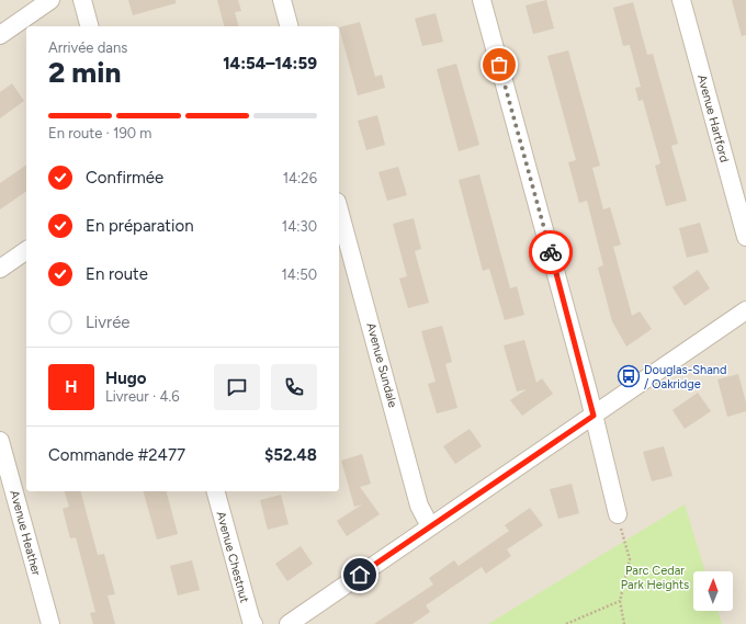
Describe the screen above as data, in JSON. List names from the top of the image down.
{
  "streets": {
    "street": [
      "Avenue Hartford",
      "Avenue Sundale",
      "Avenue Heather",
      "Avenue Chestnut"
    ]
  },
  "parks": ["Parc Cedar Park Heights"],
  "places": {
    "bus stop": ["Douglas-Shand / Oakridge"]
  },
  "north": "top",
  "page": {
    "heading": ["2 min", "Arrivée dans", "14:54–14:59"],
    "panel": [
      "Hugo",
      "Livreur · 4.6",
      "Commande #2477",
      "$52.48"
    ],
    "bar": "En route · 190 m",
    "list": [
      ["Confirmée", "14:26"],
      ["En préparation", "14:30"],
      ["En route", "14:50"],
      "Livrée"
    ],
    "round": "H"
  }
}
